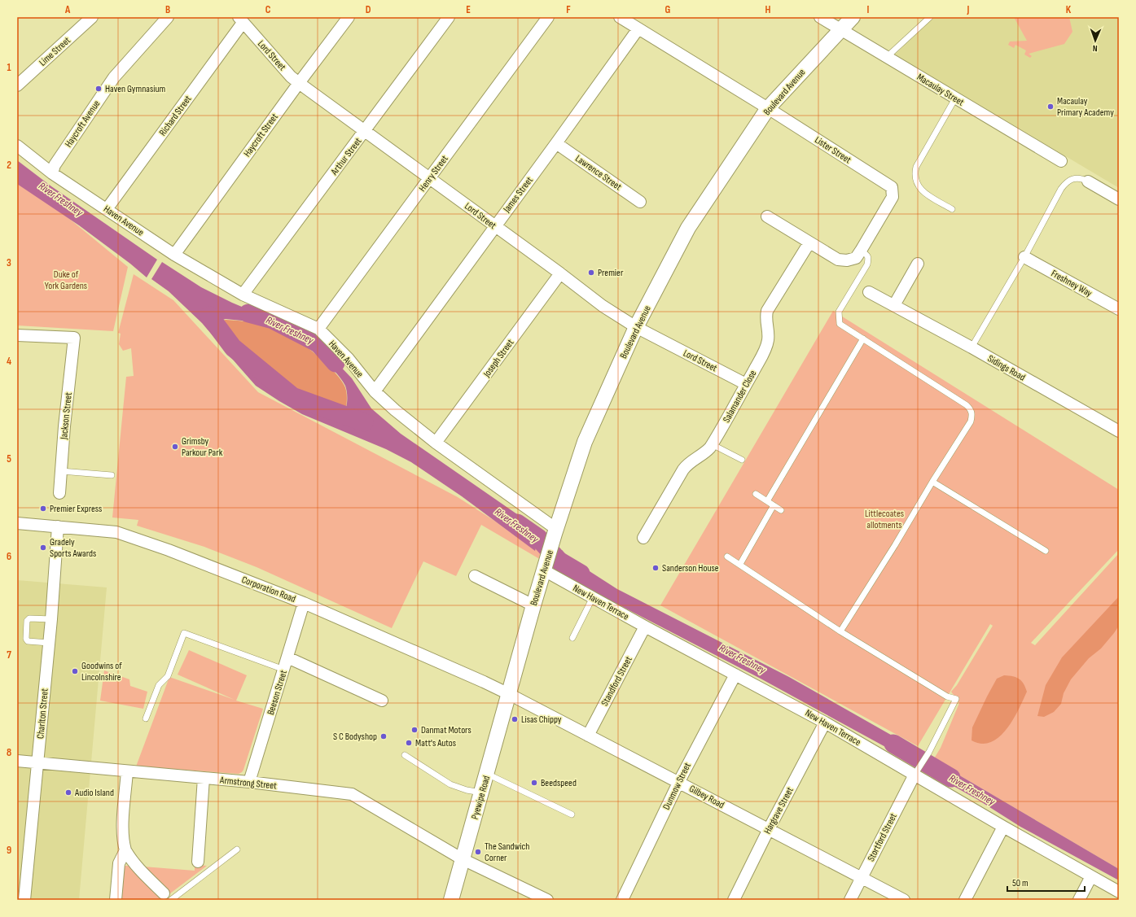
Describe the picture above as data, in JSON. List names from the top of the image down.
{
  "streets": {
    "street": [
      "Lime Street",
      "Lord Street",
      "Macaulay Street",
      "Boulevard Avenue",
      "Richard Street",
      "Haycroft Avenue",
      "Haycroft Street",
      "Lister Street",
      "Arthur Street",
      "Lawrence Street",
      "Henry Street",
      "James Street",
      "Haven Avenue",
      "Freshney Way",
      "Joseph Street",
      "Sidings Road",
      "Salamander Close",
      "Jackson Street",
      "Corporation Road",
      "New Haven Terrace",
      "Standford Street",
      "Beeson Street",
      "Charlton Street",
      "Armstrong Street",
      "Dunmow Street",
      "Gilbey Road",
      "Pyewipe Road",
      "Hargrave Street",
      "Stortford Street"
    ]
  },
  "crossings": [
    ["Lord Street", "Boulevard Avenue"],
    ["Lord Street", "Richard Street"],
    ["Lord Street", "Haycroft Street"],
    ["Lord Street", "Arthur Street"],
    ["Lord Street", "Henry Street"],
    ["Lord Street", "James Street"],
    ["Lord Street", "Joseph Street"],
    ["Lord Street", "Salamander Close"],
    ["Macaulay Street", "Boulevard Avenue"],
    ["Boulevard Avenue", "Lister Street"],
    ["Boulevard Avenue", "Haven Avenue"],
    ["Boulevard Avenue", "Corporation Road"],
    ["Boulevard Avenue", "New Haven Terrace"],
    ["Boulevard Avenue", "Gilbey Road"],
    ["Boulevard Avenue", "Pyewipe Road"],
    ["Richard Street", "Haven Avenue"],
    ["Haycroft Avenue", "Haven Avenue"],
    ["Haycroft Street", "Haven Avenue"],
    ["Lister Street", "James Street"],
    ["Lister Street", "Salamander Close"],
    ["Arthur Street", "Haven Avenue"],
    ["Lawrence Street", "James Street"],
    ["Henry Street", "Haven Avenue"],
    ["James Street", "Haven Avenue"],
    ["Haven Avenue", "Joseph Street"],
    ["Corporation Road", "Beeson Street"],
    ["Corporation Road", "Charlton Street"],
    ["Corporation Road", "Gilbey Road"],
    ["Corporation Road", "Pyewipe Road"],
    ["New Haven Terrace", "Standford Street"],
    ["New Haven Terrace", "Dunmow Street"],
    ["New Haven Terrace", "Hargrave Street"],
    ["New Haven Terrace", "Stortford Street"],
    ["Standford Street", "Gilbey Road"],
    ["Beeson Street", "Armstrong Street"],
    ["Charlton Street", "Armstrong Street"],
    ["Armstrong Street", "Pyewipe Road"],
    ["Dunmow Street", "Gilbey Road"],
    ["Gilbey Road", "Pyewipe Road"],
    ["Gilbey Road", "Hargrave Street"],
    ["Gilbey Road", "Stortford Street"]
  ],
  "water": ["River Freshney"],
  "parks": ["Duke of York Gardens", "Littlecoates allotments"],
  "places": [
    "Haven Gymnasium",
    "Macaulay Primary Academy",
    "Premier",
    "Grimsby Parkour Park",
    "Premier Express",
    "Gradely Sports Awards",
    "Sanderson House",
    "Goodwins of Lincolnshire",
    "Lisas Chippy",
    "Danmat Motors",
    "S C Bodyshop",
    "Matt's Autos",
    "Beedspeed",
    "Audio Island",
    "The Sandwich Corner"
  ],
  "scale_bar": "50 m",
  "north": "bottom",
  "grid": {
    "columns": [
      "A",
      "B",
      "C",
      "D",
      "E",
      "F",
      "G",
      "H",
      "I",
      "J",
      "K"
    ],
    "rows": [
      "1",
      "2",
      "3",
      "4",
      "5",
      "6",
      "7",
      "8",
      "9"
    ]
  }
}
